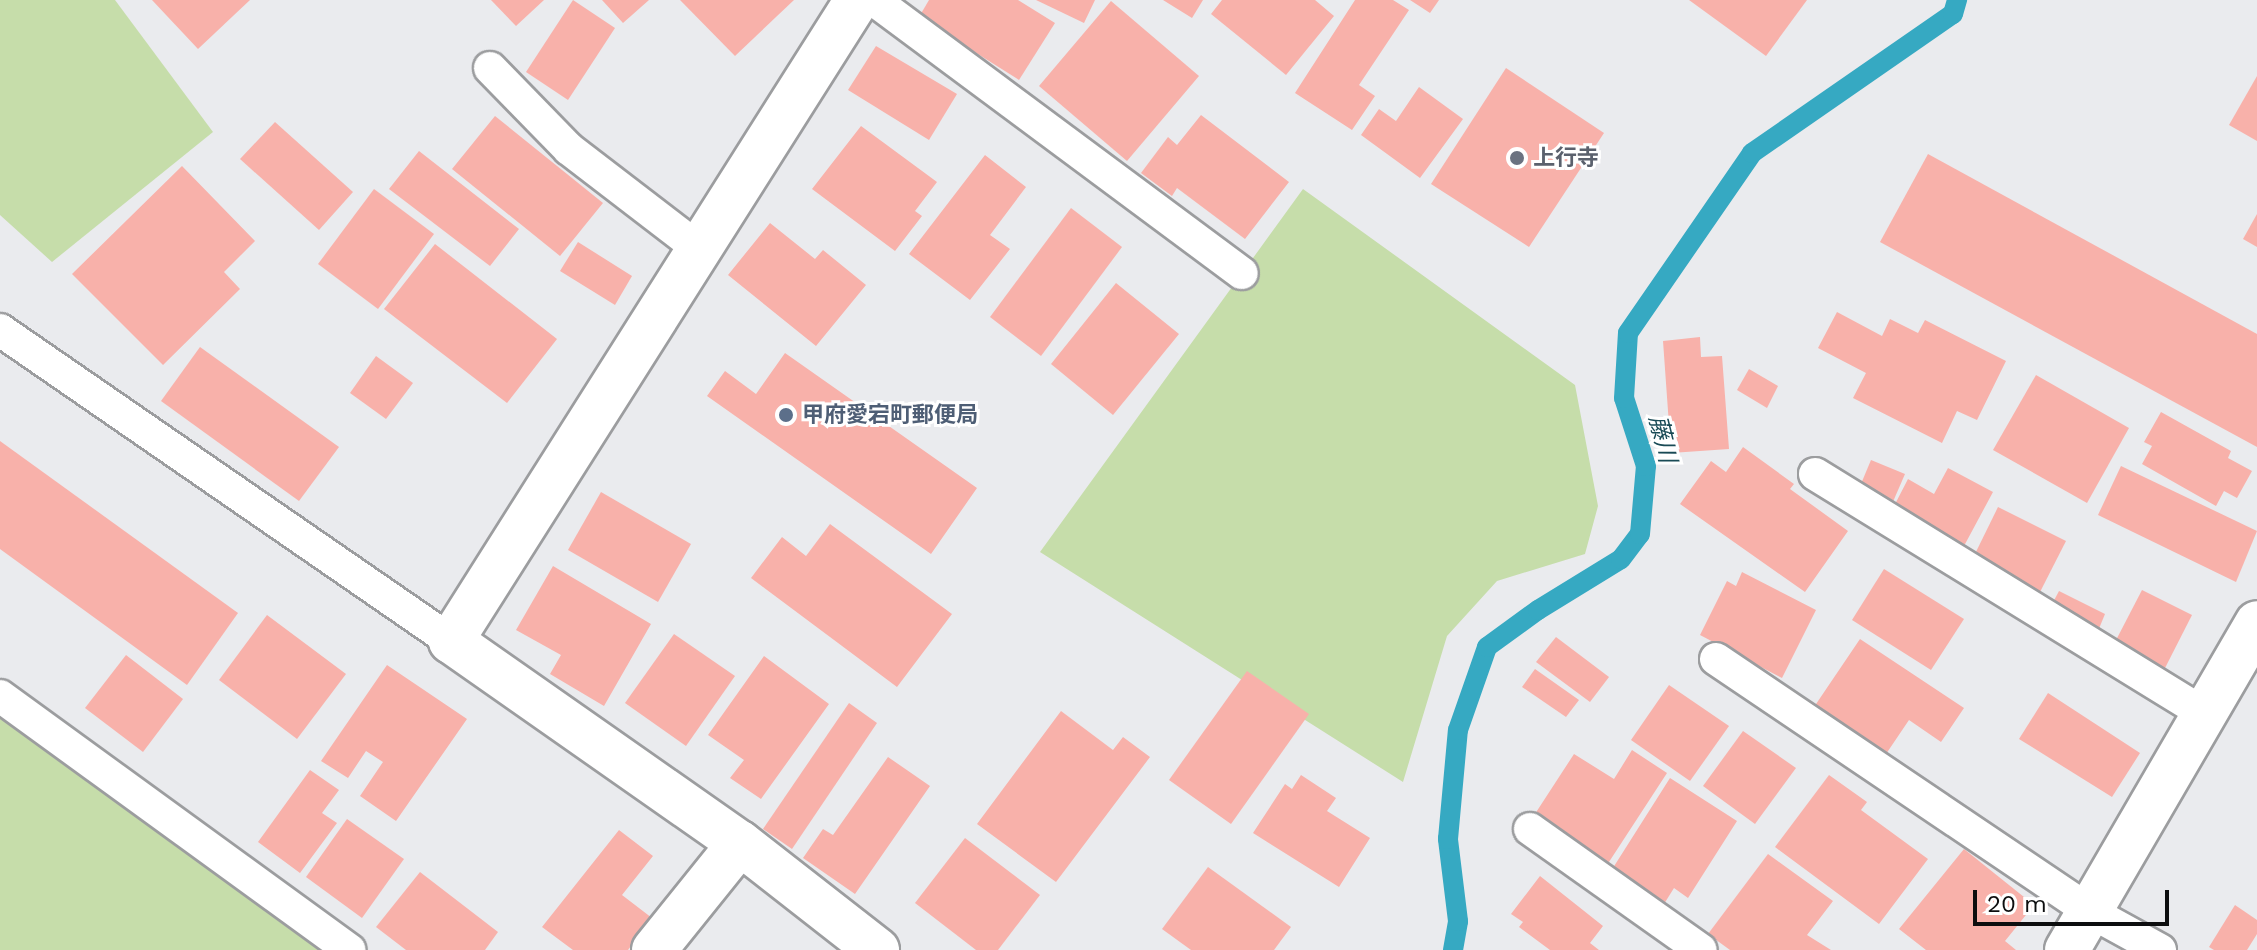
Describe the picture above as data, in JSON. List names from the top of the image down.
{
  "water": ["藤川"],
  "places": ["上行寺", "甲府愛宕町郵便局"],
  "scale_bar": "20 m"
}
